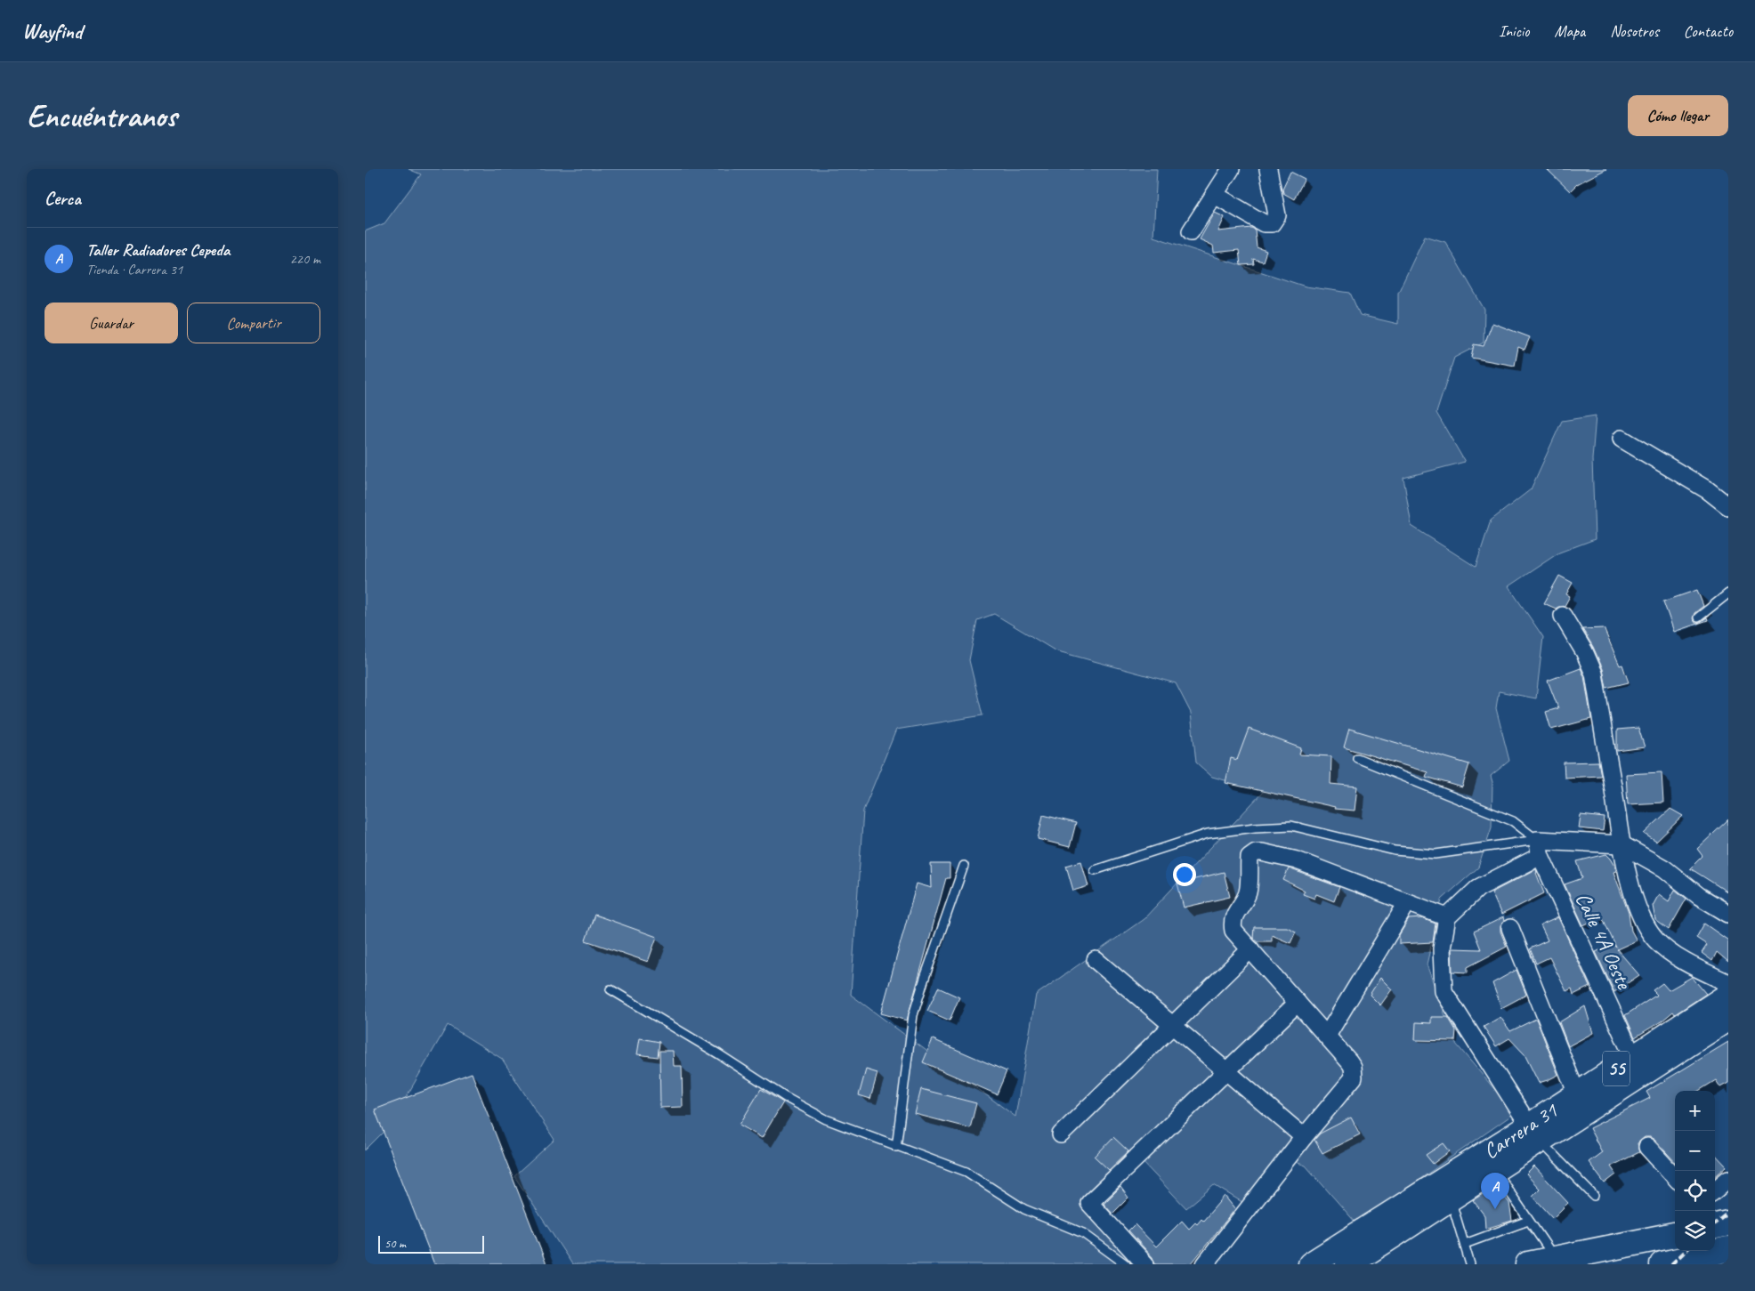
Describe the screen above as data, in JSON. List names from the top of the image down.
{
  "streets": {
    "highway": ["55", "Carrera 31"],
    "street": ["Calle 4A Oeste"]
  },
  "crossings": [
    ["Calle 4A Oeste", "Carrera 31"]
  ],
  "scale_bar": "50 m",
  "page": {
    "header": "Wayfind",
    "nav": [
      "Inicio",
      "Mapa",
      "Nosotros",
      "Contacto"
    ],
    "buttons": [
      "Cómo llegar",
      ["Guardar", "Compartir"]
    ],
    "title": "Encuéntranos",
    "heading": "Cerca",
    "list": [
      {
        "mark": "A",
        "name": "Taller Radiadores Cepeda",
        "note": "Tienda · Carrera 31",
        "value": "220 m"
      }
    ],
    "map_buttons": ["+", "−"],
    "pins": "A",
    "scale": "50 m"
  }
}
